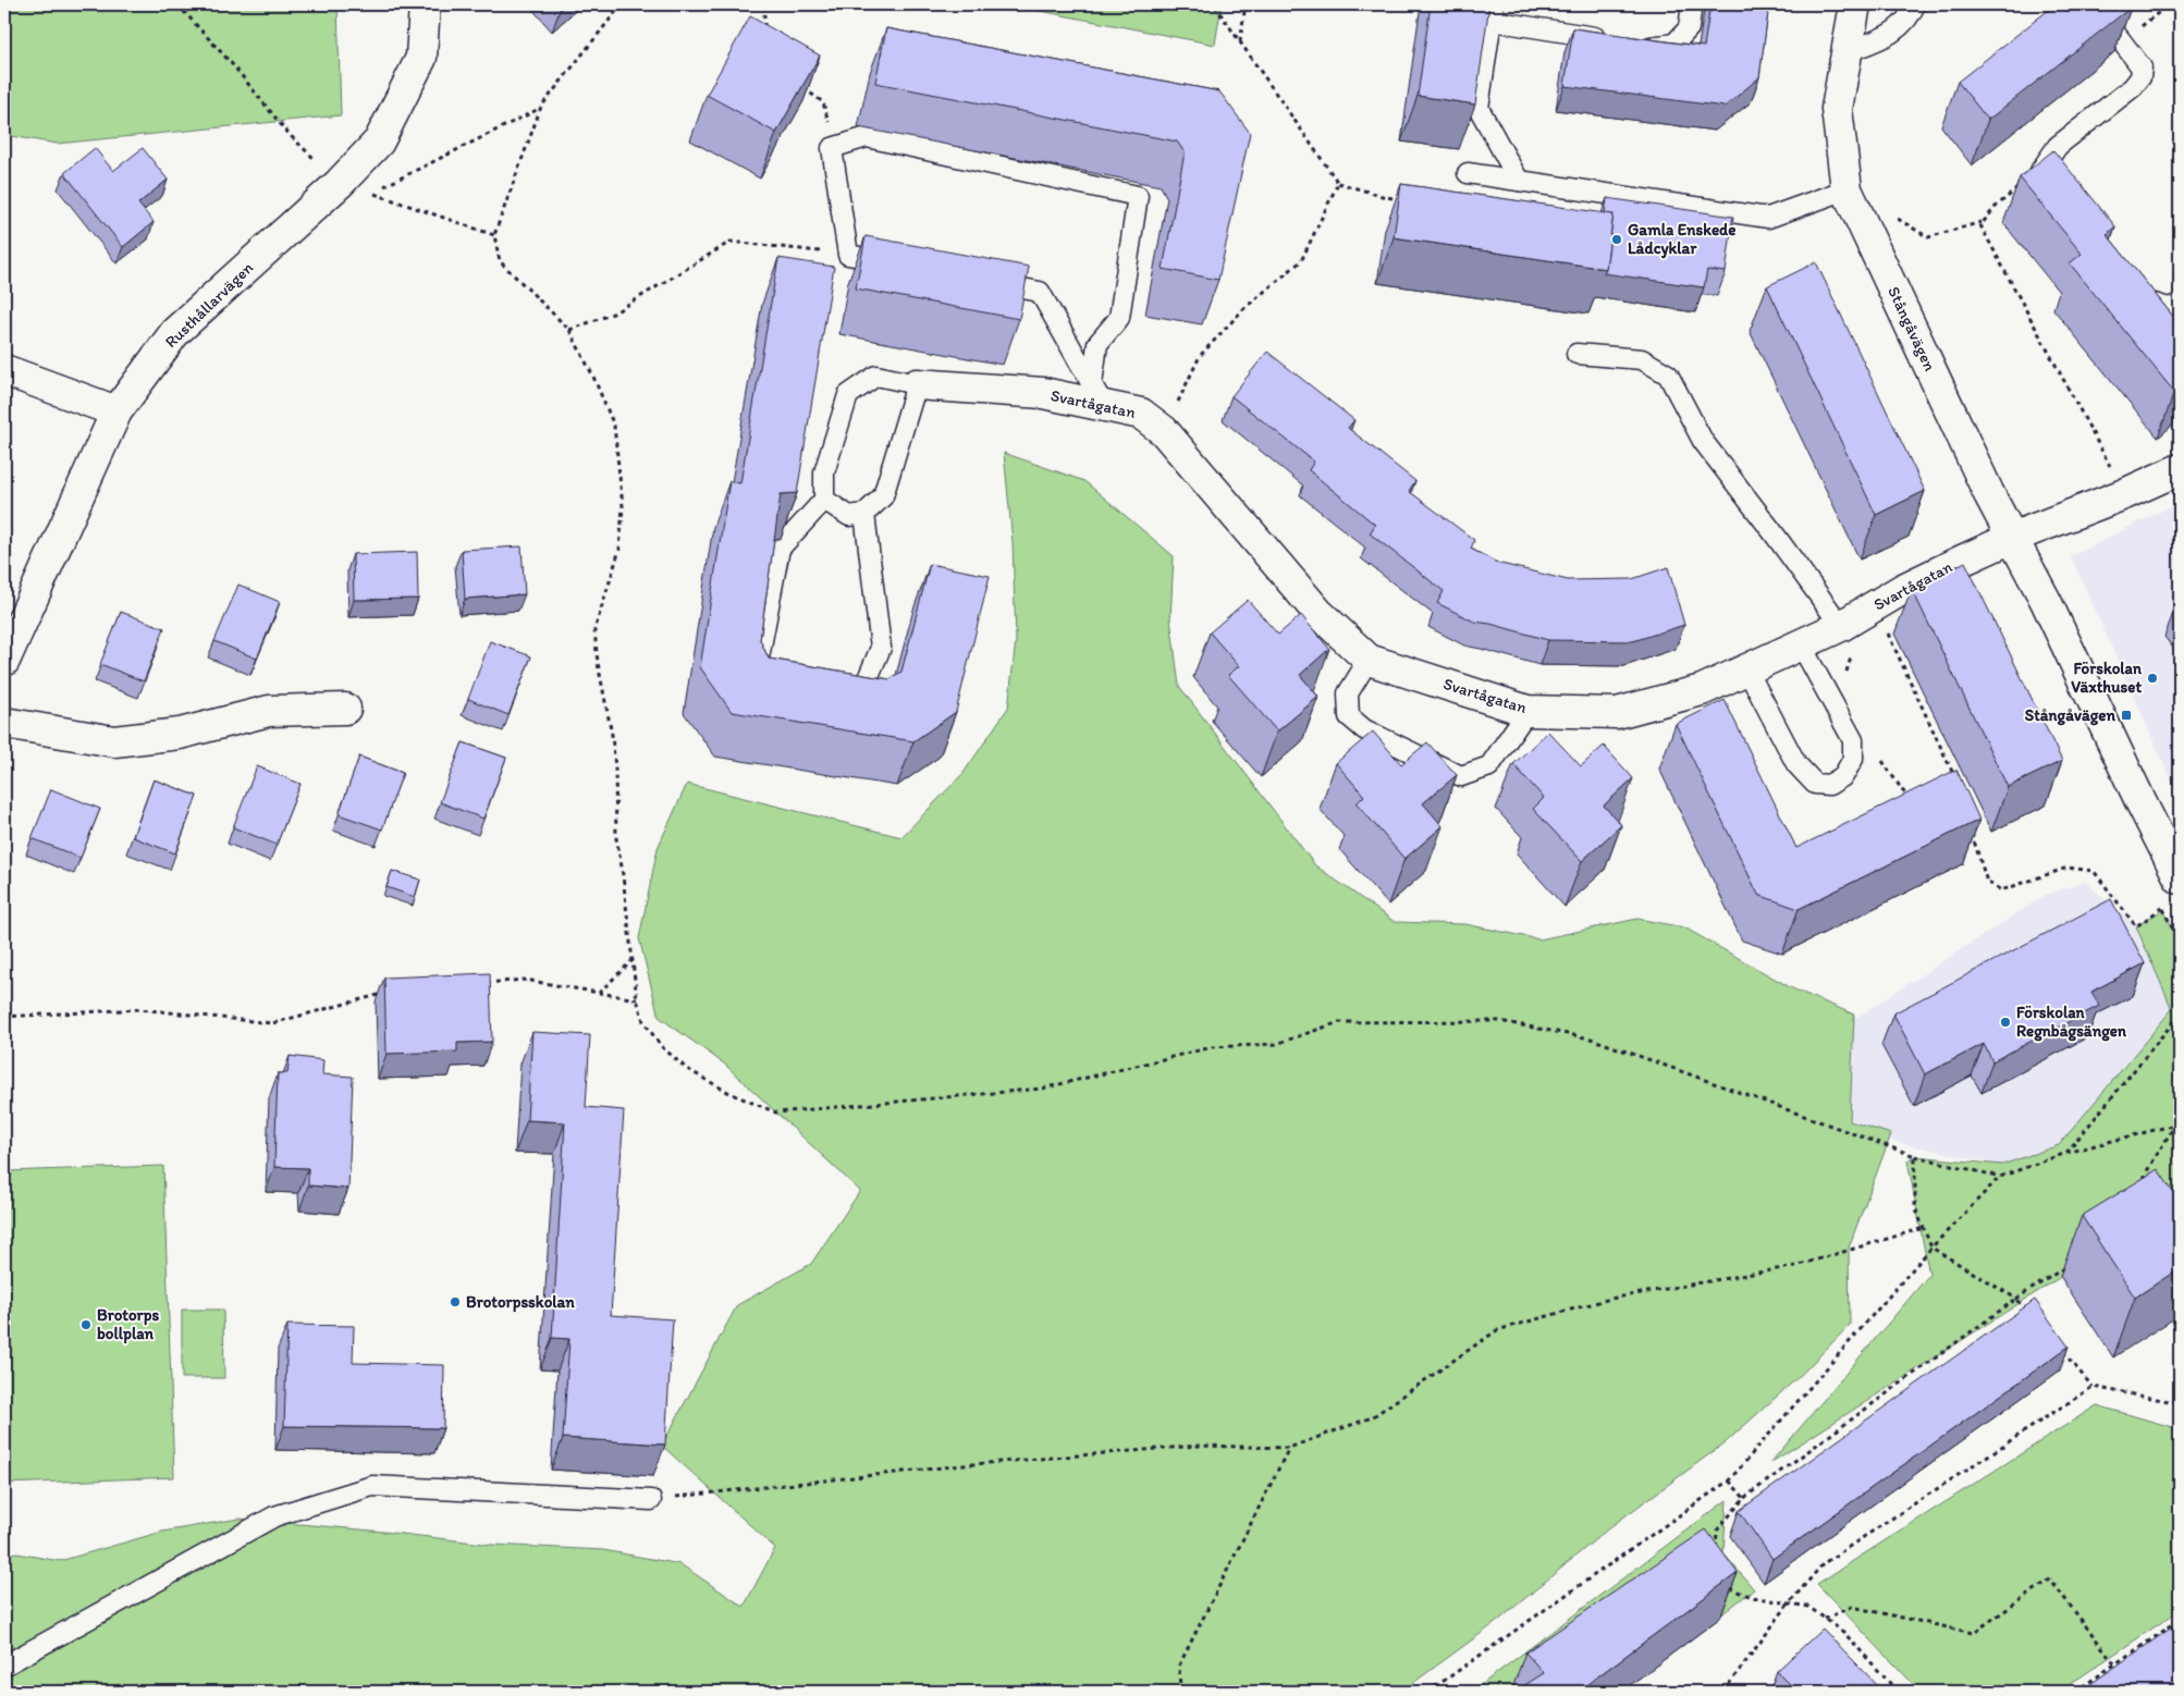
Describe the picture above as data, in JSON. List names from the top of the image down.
{
  "streets": {
    "street": ["Rusthållarvägen", "Stångåvägen", "Svartågatan"]
  },
  "crossings": [
    ["Stångåvägen", "Svartågatan"]
  ],
  "places": {
    "other": [
      "Gamla Enskede Lådcyklar",
      "Förskolan Växthuset",
      "Förskolan Regnbågsängen",
      "Brotorpsskolan",
      "Brotorps bollplan"
    ],
    "transit": ["Stångåvägen"]
  }
}
